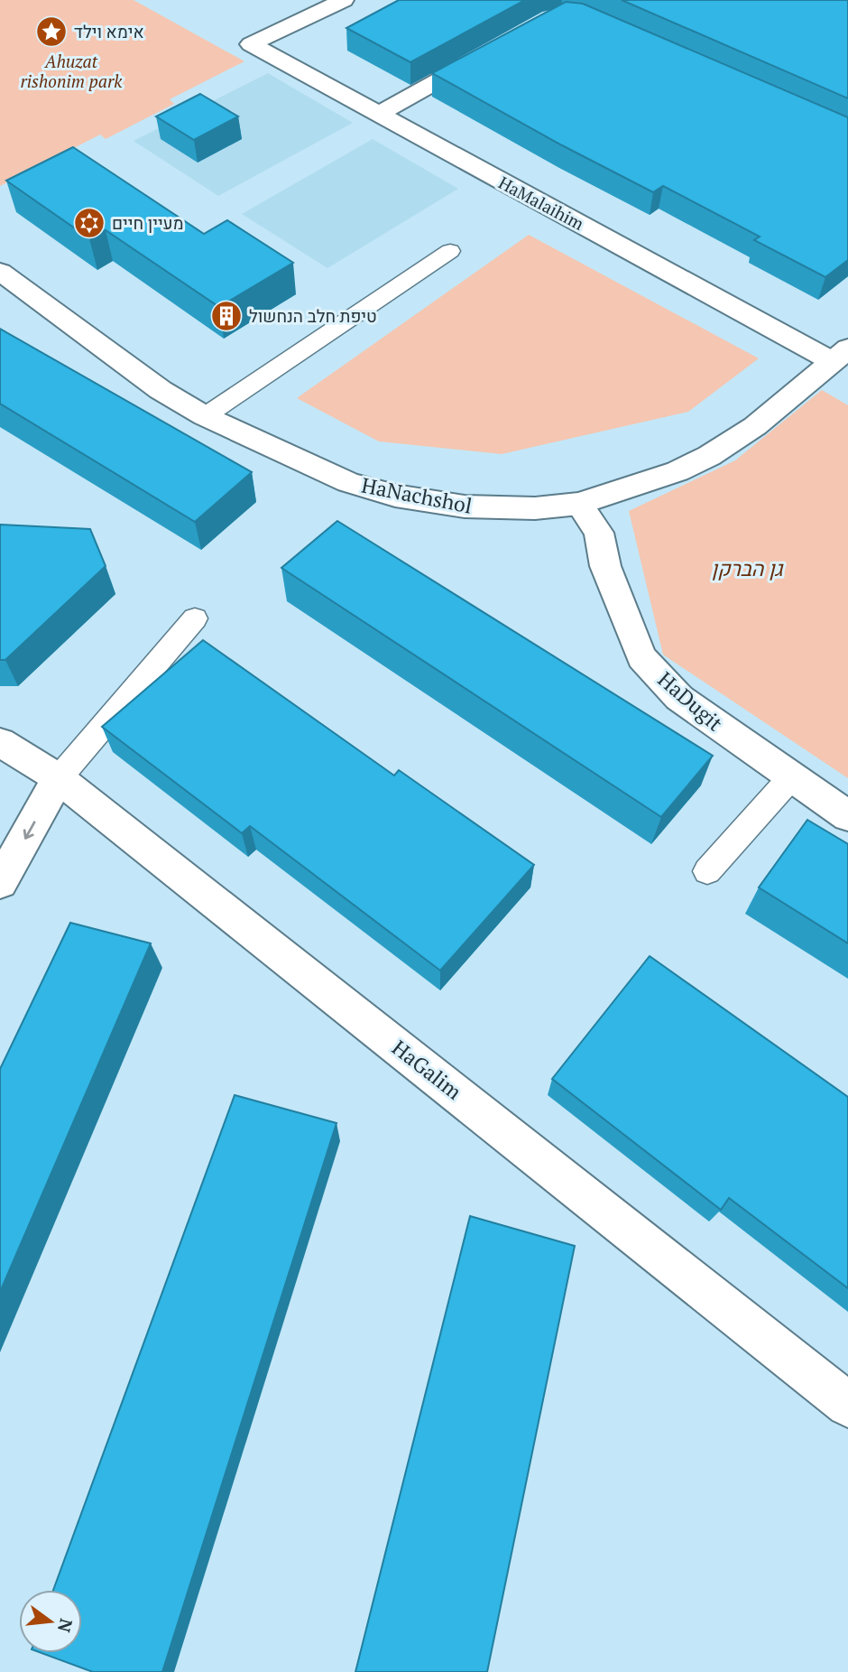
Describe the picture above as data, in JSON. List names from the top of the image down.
{
  "streets": {
    "street": [
      "HaMalaihim",
      "HaNachshol",
      "HaDugit",
      "HaGalim"
    ]
  },
  "crossings": [
    ["HaMalaihim", "HaNachshol"],
    ["HaNachshol", "HaDugit"]
  ],
  "parks": ["Ahuzat rishonim park", "גן הברקן"],
  "places": {
    "place": ["אימא וילד"],
    "synagogue": ["מעיין חיים"],
    "building": ["טיפת חלב הנחשול"]
  },
  "north": "right"
}
